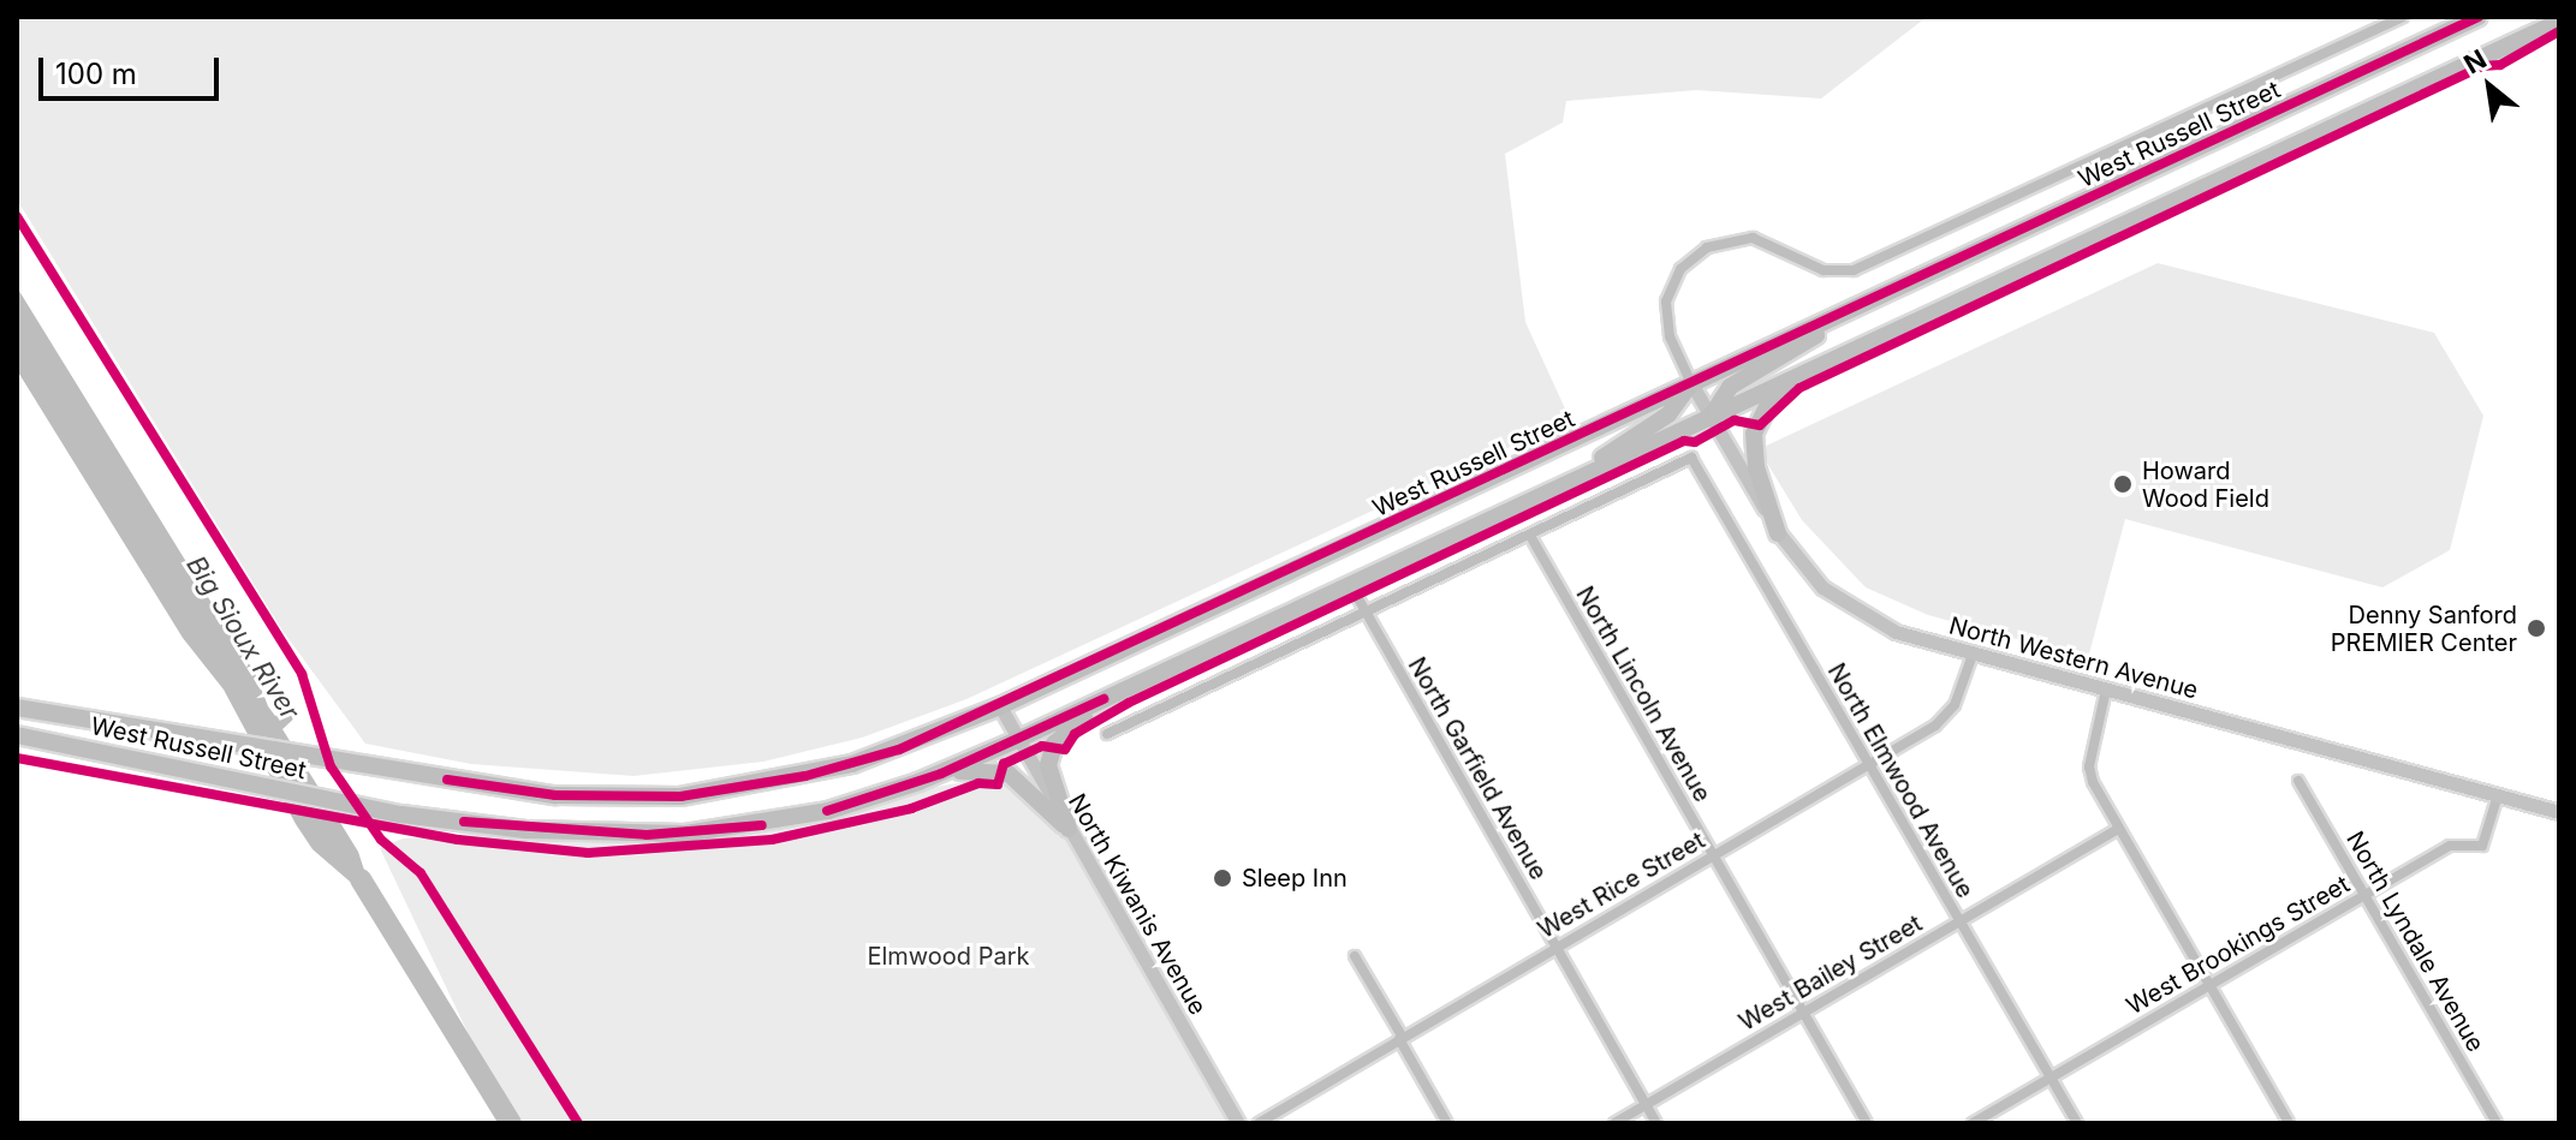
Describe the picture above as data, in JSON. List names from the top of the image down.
{
  "streets": {
    "highway": ["West Russell Street"],
    "street": [
      "North Western Avenue",
      "North Lincoln Avenue",
      "North Garfield Avenue",
      "North Elmwood Avenue",
      "West Rice Street",
      "North Kiwanis Avenue",
      "North Lyndale Avenue",
      "West Brookings Street",
      "West Bailey Street"
    ]
  },
  "crossings": [
    ["West Russell Street", "North Western Avenue"],
    ["West Russell Street", "North Garfield Avenue"],
    ["West Russell Street", "North Kiwanis Avenue"],
    ["North Western Avenue", "West Rice Street"],
    ["North Western Avenue", "West Brookings Street"],
    ["North Lincoln Avenue", "North Elmwood Avenue"],
    ["North Lincoln Avenue", "West Rice Street"],
    ["North Lincoln Avenue", "West Bailey Street"],
    ["North Garfield Avenue", "West Rice Street"],
    ["North Garfield Avenue", "West Bailey Street"],
    ["North Elmwood Avenue", "West Rice Street"],
    ["North Elmwood Avenue", "West Brookings Street"],
    ["North Elmwood Avenue", "West Bailey Street"],
    ["North Lyndale Avenue", "West Brookings Street"]
  ],
  "water": ["Big Sioux River"],
  "parks": ["Elmwood Park"],
  "places": ["Howard Wood Field", "Denny Sanford PREMIER Center", "Sleep Inn"],
  "scale_bar": "100 m",
  "north": "top left"
}
